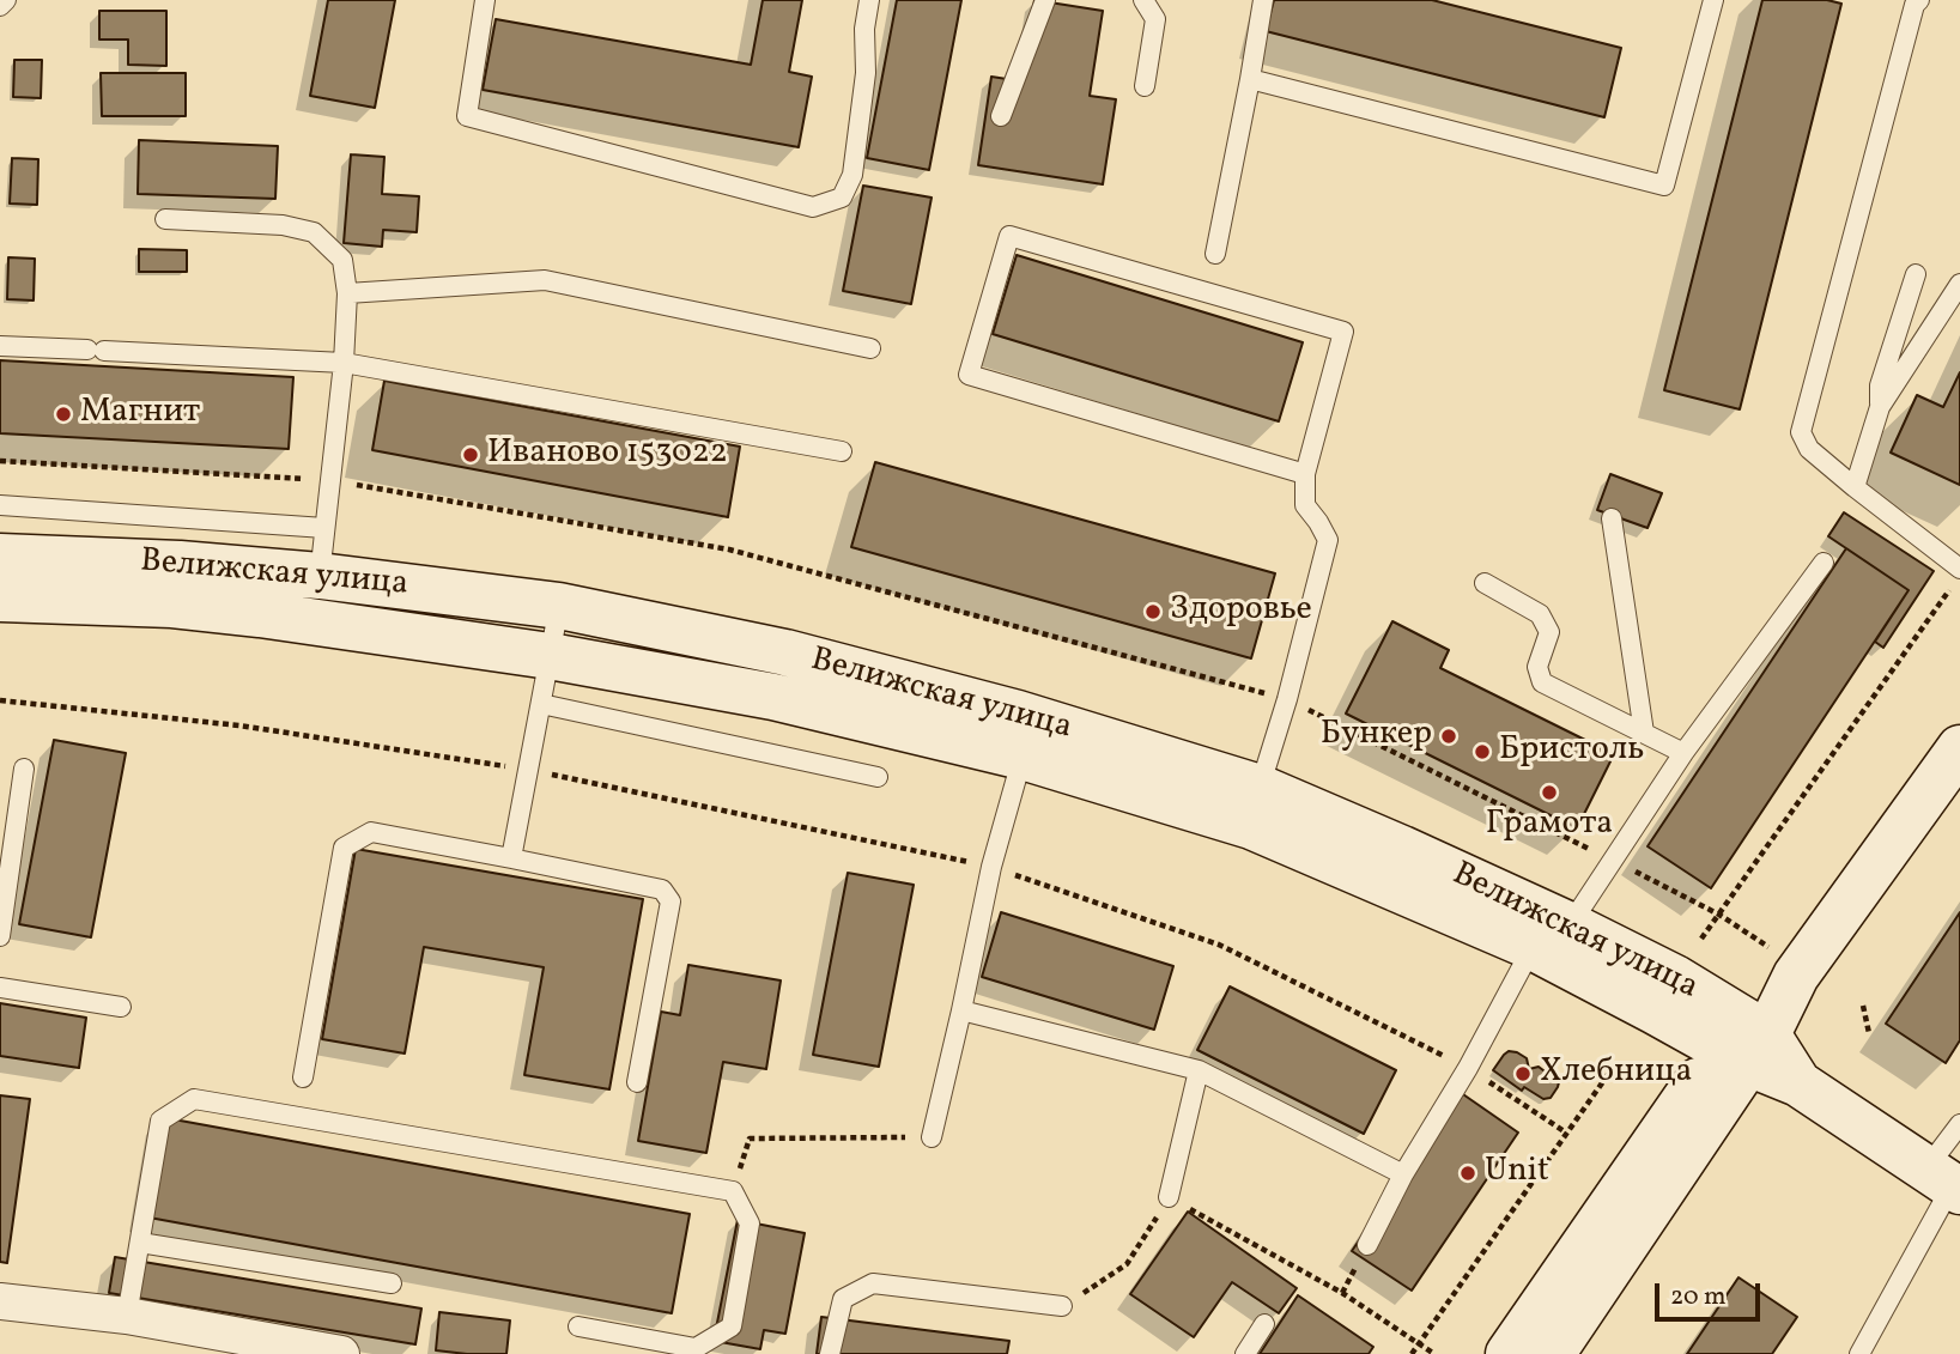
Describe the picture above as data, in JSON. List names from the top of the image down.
{
  "streets": {
    "main road": ["Велижская улица"]
  },
  "places": [
    "Магнит",
    "Иваново 153022",
    "Здоровье",
    "Бункер",
    "Бристоль",
    "Грамота",
    "Хлебница",
    "Unit"
  ],
  "scale_bar": "20 m"
}
